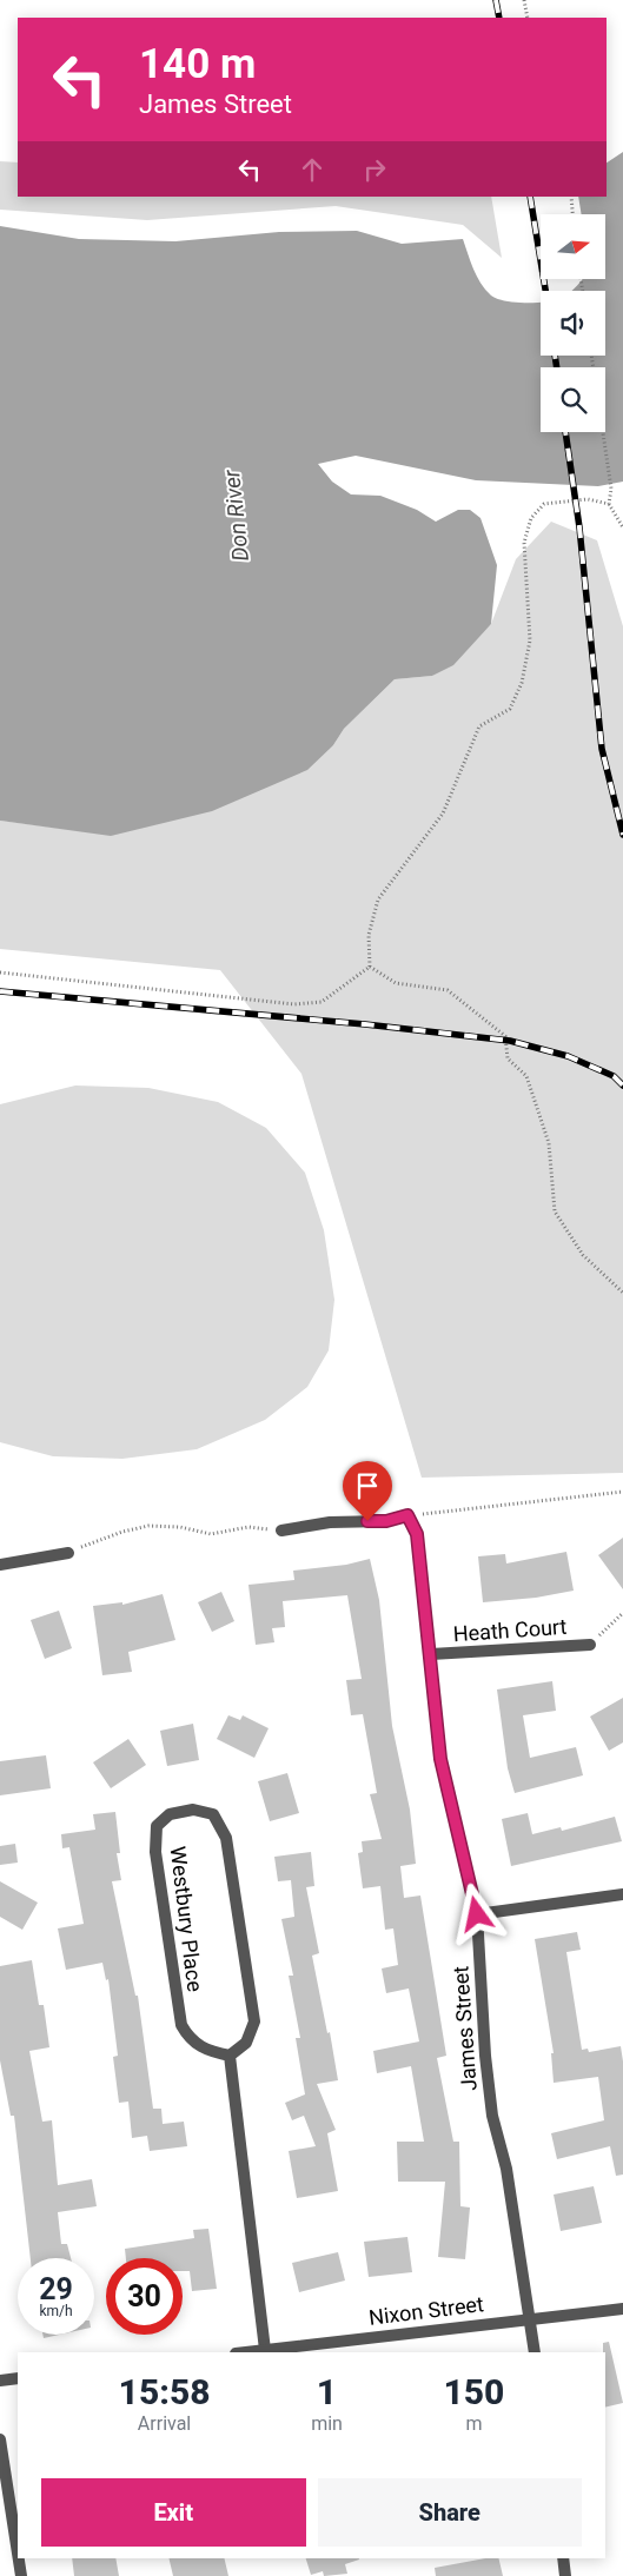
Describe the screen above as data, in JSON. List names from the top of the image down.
{
  "streets": {
    "street": [
      "Heath Court",
      "Westbury Place",
      "James Street",
      "Nixon Street"
    ]
  },
  "crossings": [
    ["Heath Court", "James Street"],
    ["James Street", "Nixon Street"]
  ],
  "water": ["Don River"],
  "north": "right",
  "page": {
    "turn": ["140 m", "James Street"],
    "speed": "29 km/h",
    "limit": "30",
    "eta": [
      "15:58",
      "Arrival",
      "1",
      "min",
      "150",
      "m"
    ],
    "buttons": ["Exit", "Share"]
  }
}
